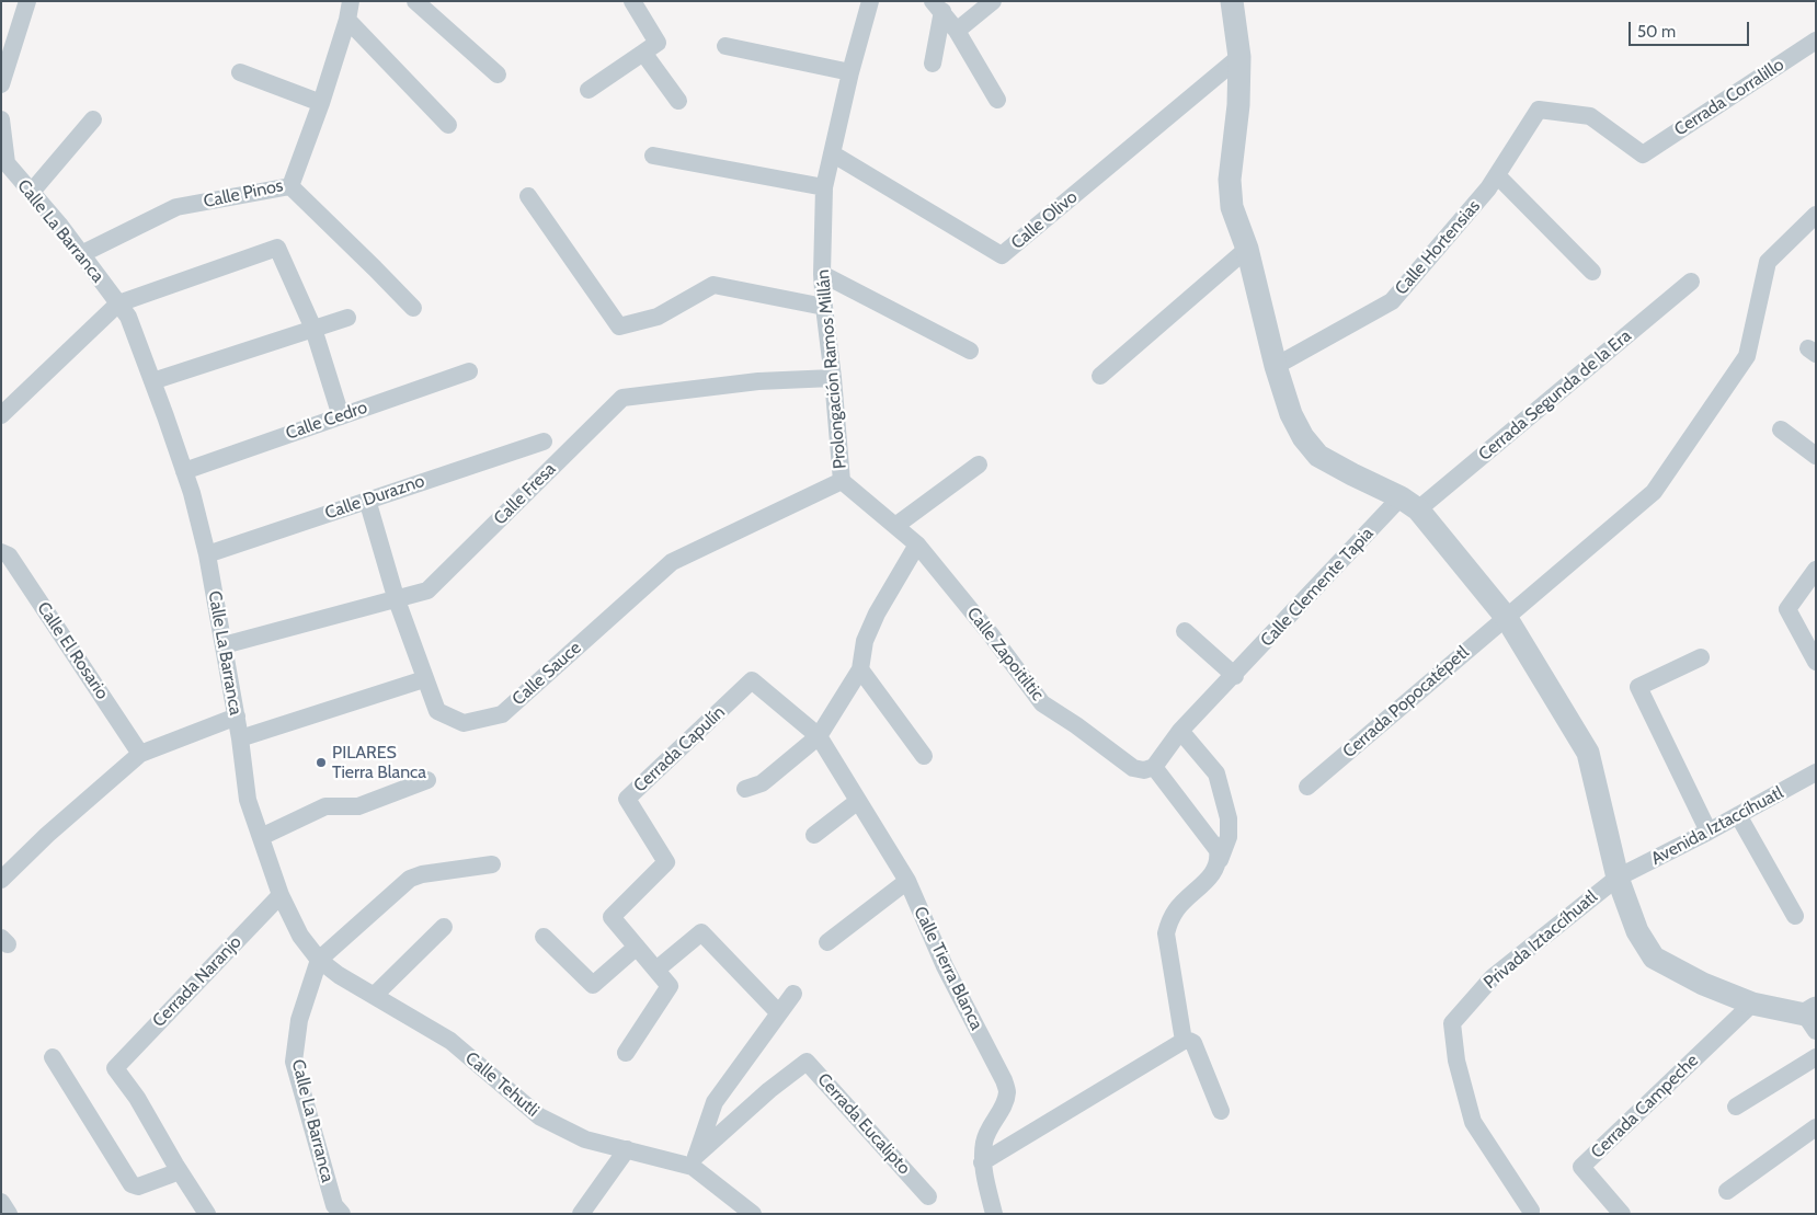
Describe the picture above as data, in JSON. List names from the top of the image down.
{
  "streets": {
    "street": [
      "Cerrada Corralillo",
      "Calle Pinos",
      "Calle Olivo",
      "Calle La Barranca",
      "Calle Hortensias",
      "Prolongación Ramos Millán",
      "Cerrada Segunda de la Era",
      "Calle Cedro",
      "Calle Fresa",
      "Calle Durazno",
      "Calle Clemente Tapia",
      "Calle El Rosario",
      "Calle Zapoitiltic",
      "Calle Sauce",
      "Cerrada Popocatépetl",
      "Cerrada Capulín",
      "Avenida Iztaccíhuatl",
      "Privada Iztaccíhuatl",
      "Calle Tierra Blanca",
      "Cerrada Naranjo",
      "Calle Tehutli",
      "Cerrada Campeche",
      "Cerrada Eucalipto"
    ]
  },
  "crossings": [
    ["Cerrada Corralillo", "Calle Hortensias"],
    ["Calle Pinos", "Calle La Barranca"],
    ["Calle Olivo", "Prolongación Ramos Millán"],
    ["Calle La Barranca", "Calle Cedro"],
    ["Calle La Barranca", "Calle Fresa"],
    ["Calle La Barranca", "Calle Durazno"],
    ["Calle La Barranca", "Cerrada Naranjo"],
    ["Calle La Barranca", "Calle Tehutli"],
    ["Prolongación Ramos Millán", "Calle Fresa"],
    ["Prolongación Ramos Millán", "Calle Zapoitiltic"],
    ["Prolongación Ramos Millán", "Calle Sauce"],
    ["Cerrada Segunda de la Era", "Calle Clemente Tapia"],
    ["Calle Fresa", "Calle Sauce"],
    ["Calle Durazno", "Calle Sauce"],
    ["Calle Zapoitiltic", "Calle Sauce"],
    ["Cerrada Capulín", "Calle Tierra Blanca"],
    ["Avenida Iztaccíhuatl", "Privada Iztaccíhuatl"],
    ["Calle Tehutli", "Cerrada Eucalipto"]
  ],
  "places": ["PILARES Tierra Blanca"],
  "scale_bar": "50 m"
}
